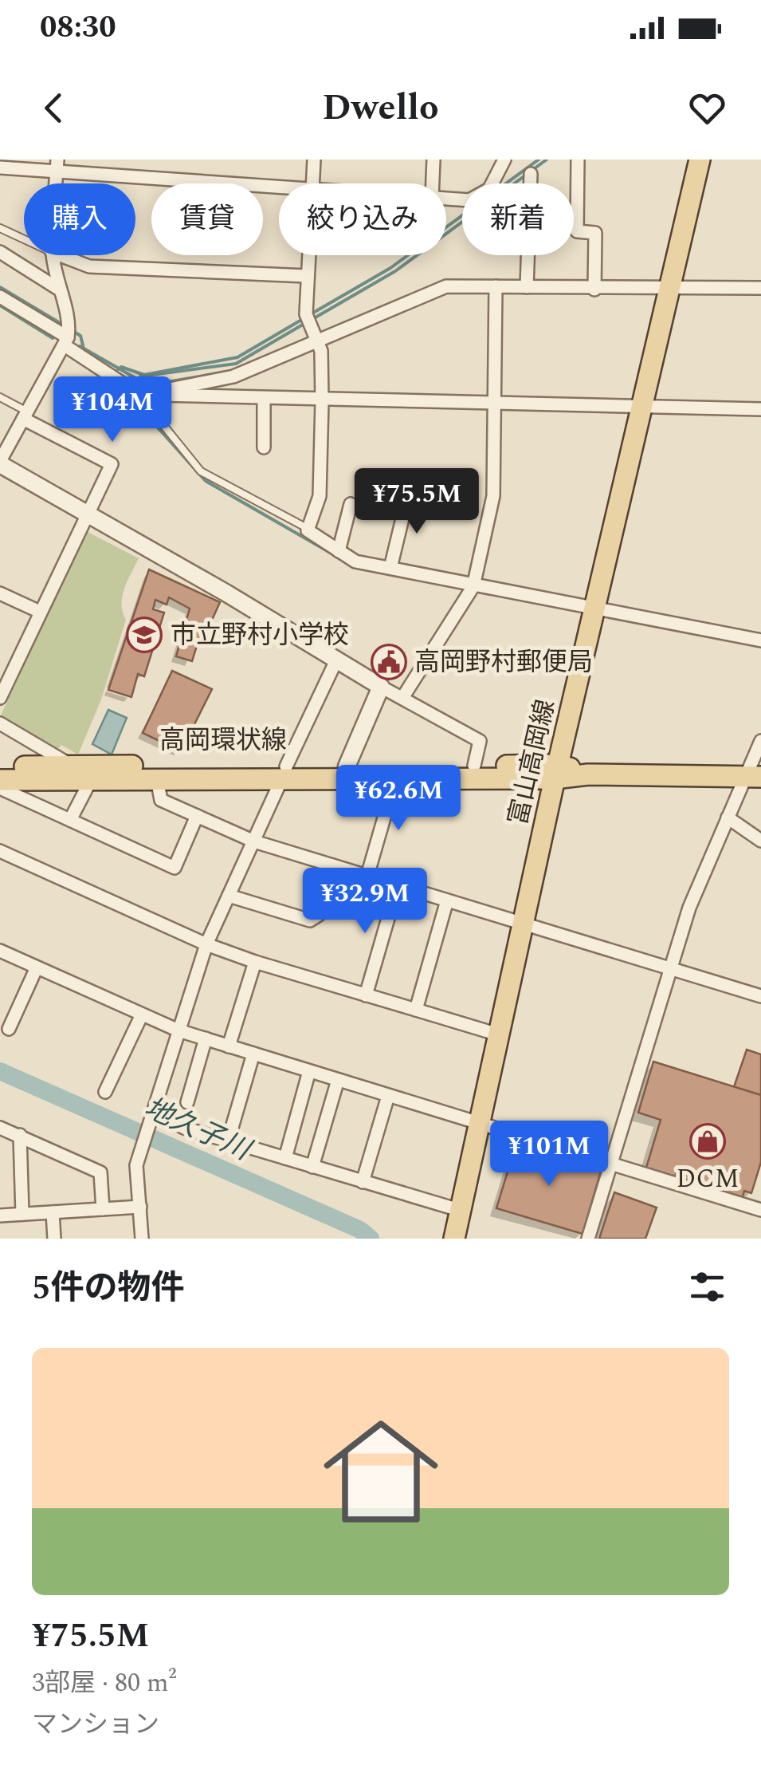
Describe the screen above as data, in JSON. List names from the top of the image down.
{
  "streets": {
    "main road": ["高岡環状線", "富山高岡線"]
  },
  "crossings": [
    ["高岡環状線", "富山高岡線"]
  ],
  "water": ["地久子川"],
  "places": {
    "school or university": ["市立野村小学校"],
    "public building": ["高岡野村郵便局"],
    "shop": ["DCM"]
  },
  "page": {
    "status": "08:30",
    "header": "Dwello",
    "chip": [
      "購入",
      "賃貸",
      "絞り込み",
      "新着"
    ],
    "price": [
      "¥104M",
      "¥75.5M",
      "¥62.6M",
      "¥32.9M",
      "¥101M"
    ],
    "heading": "5件の物件",
    "list": [
      {
        "name": "¥75.5M",
        "note": "3部屋 · 80 m² · マンション"
      }
    ]
  }
}
